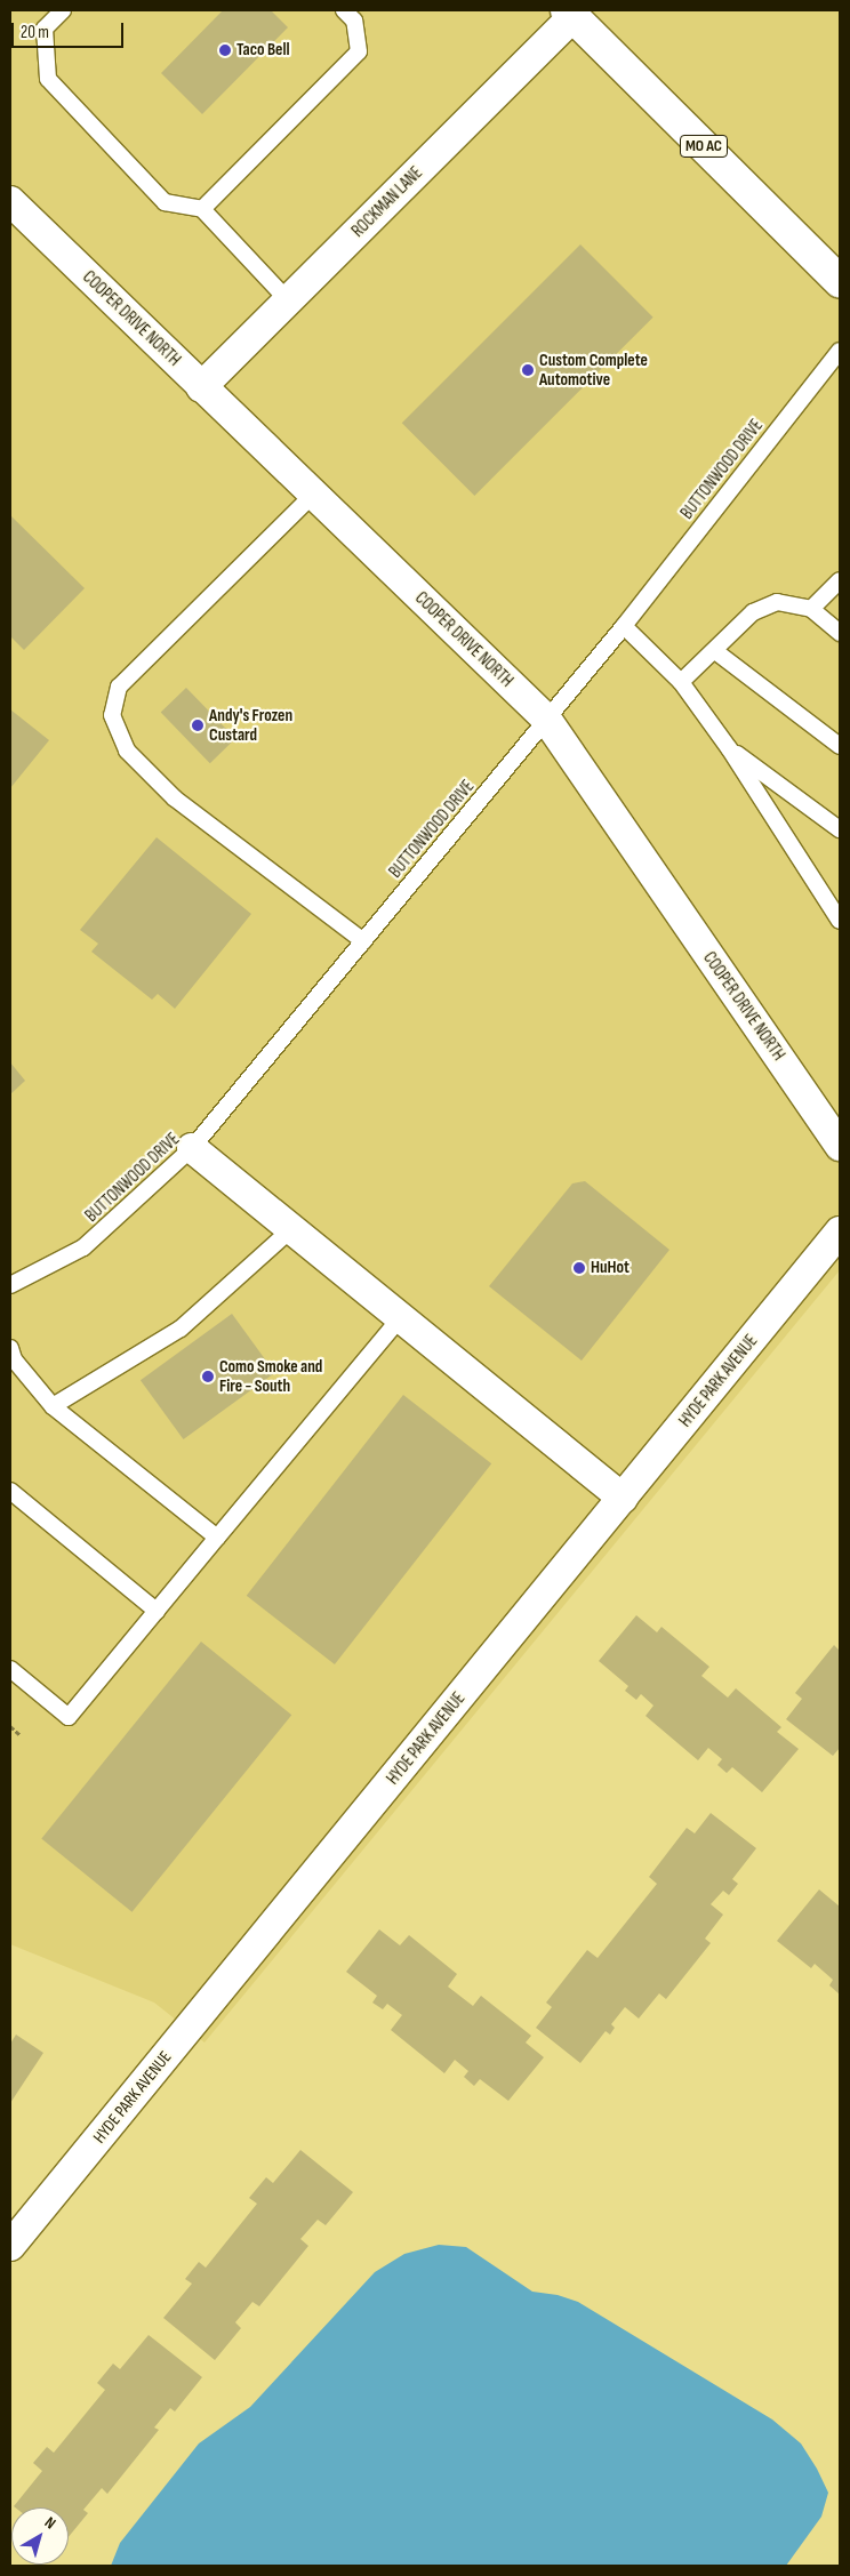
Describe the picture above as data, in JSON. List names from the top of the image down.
{
  "streets": {
    "main road": ["MO AC"],
    "street": ["ROCKMAN LANE", "COOPER DRIVE NORTH", "HYDE PARK AVENUE"],
    "lane": ["BUTTONWOOD DRIVE"]
  },
  "crossings": [
    ["MO AC", "ROCKMAN LANE"],
    ["ROCKMAN LANE", "COOPER DRIVE NORTH"],
    ["COOPER DRIVE NORTH", "BUTTONWOOD DRIVE"]
  ],
  "places": [
    "Taco Bell",
    "Custom Complete Automotive",
    "Andy's Frozen Custard",
    "HuHot",
    "Como Smoke and Fire - South"
  ],
  "scale_bar": "20 m",
  "north": "top right"
}
